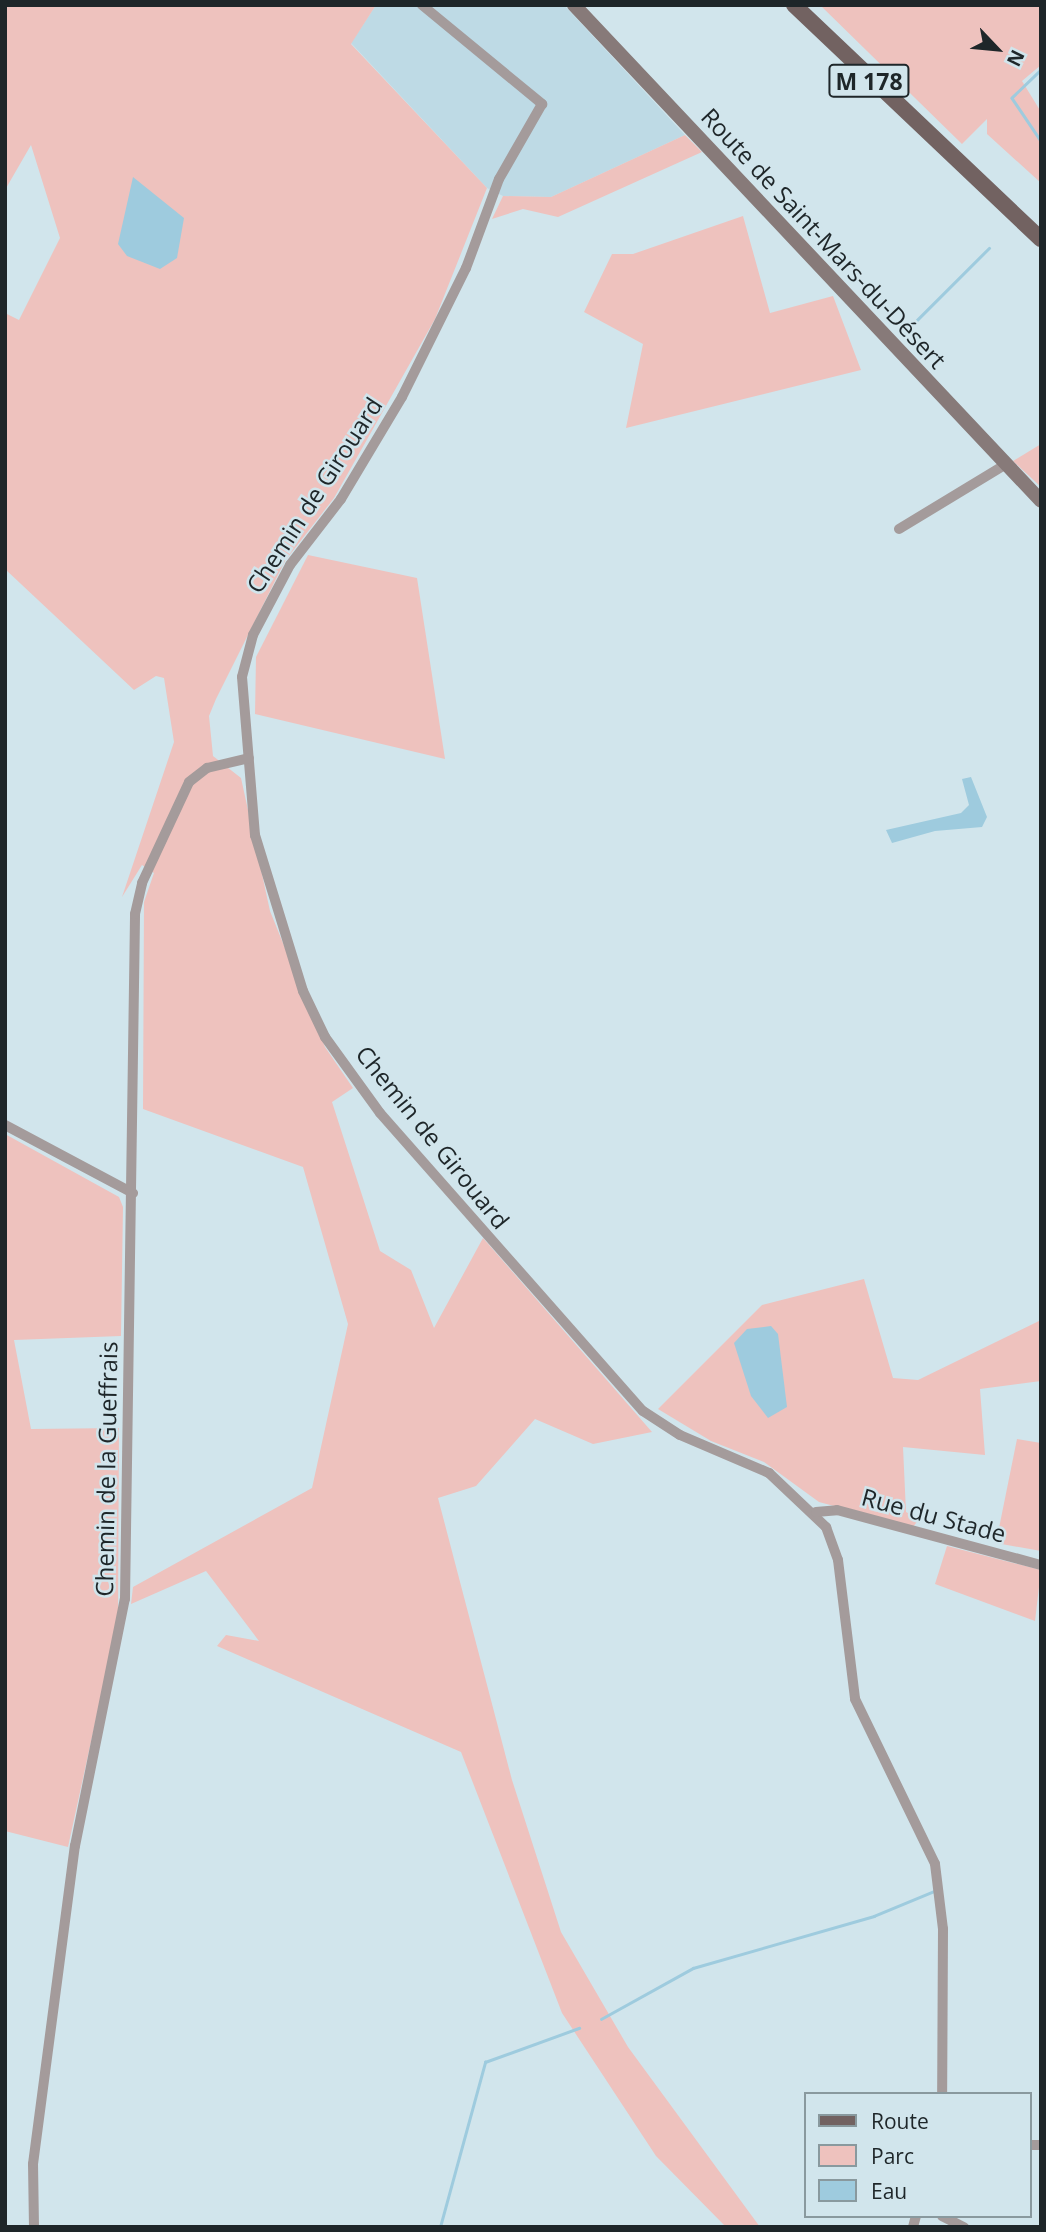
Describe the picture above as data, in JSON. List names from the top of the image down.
{
  "streets": {
    "main road": ["M 178", "Route de Saint-Mars-du-Désert"],
    "street": ["Chemin de Girouard", "Chemin de la Gueffrais", "Rue du Stade"]
  },
  "crossings": [
    ["Chemin de Girouard", "Chemin de la Gueffrais"],
    ["Chemin de Girouard", "Rue du Stade"]
  ],
  "legend": ["Route", "Parc", "Eau"],
  "north": "bottom right"
}
